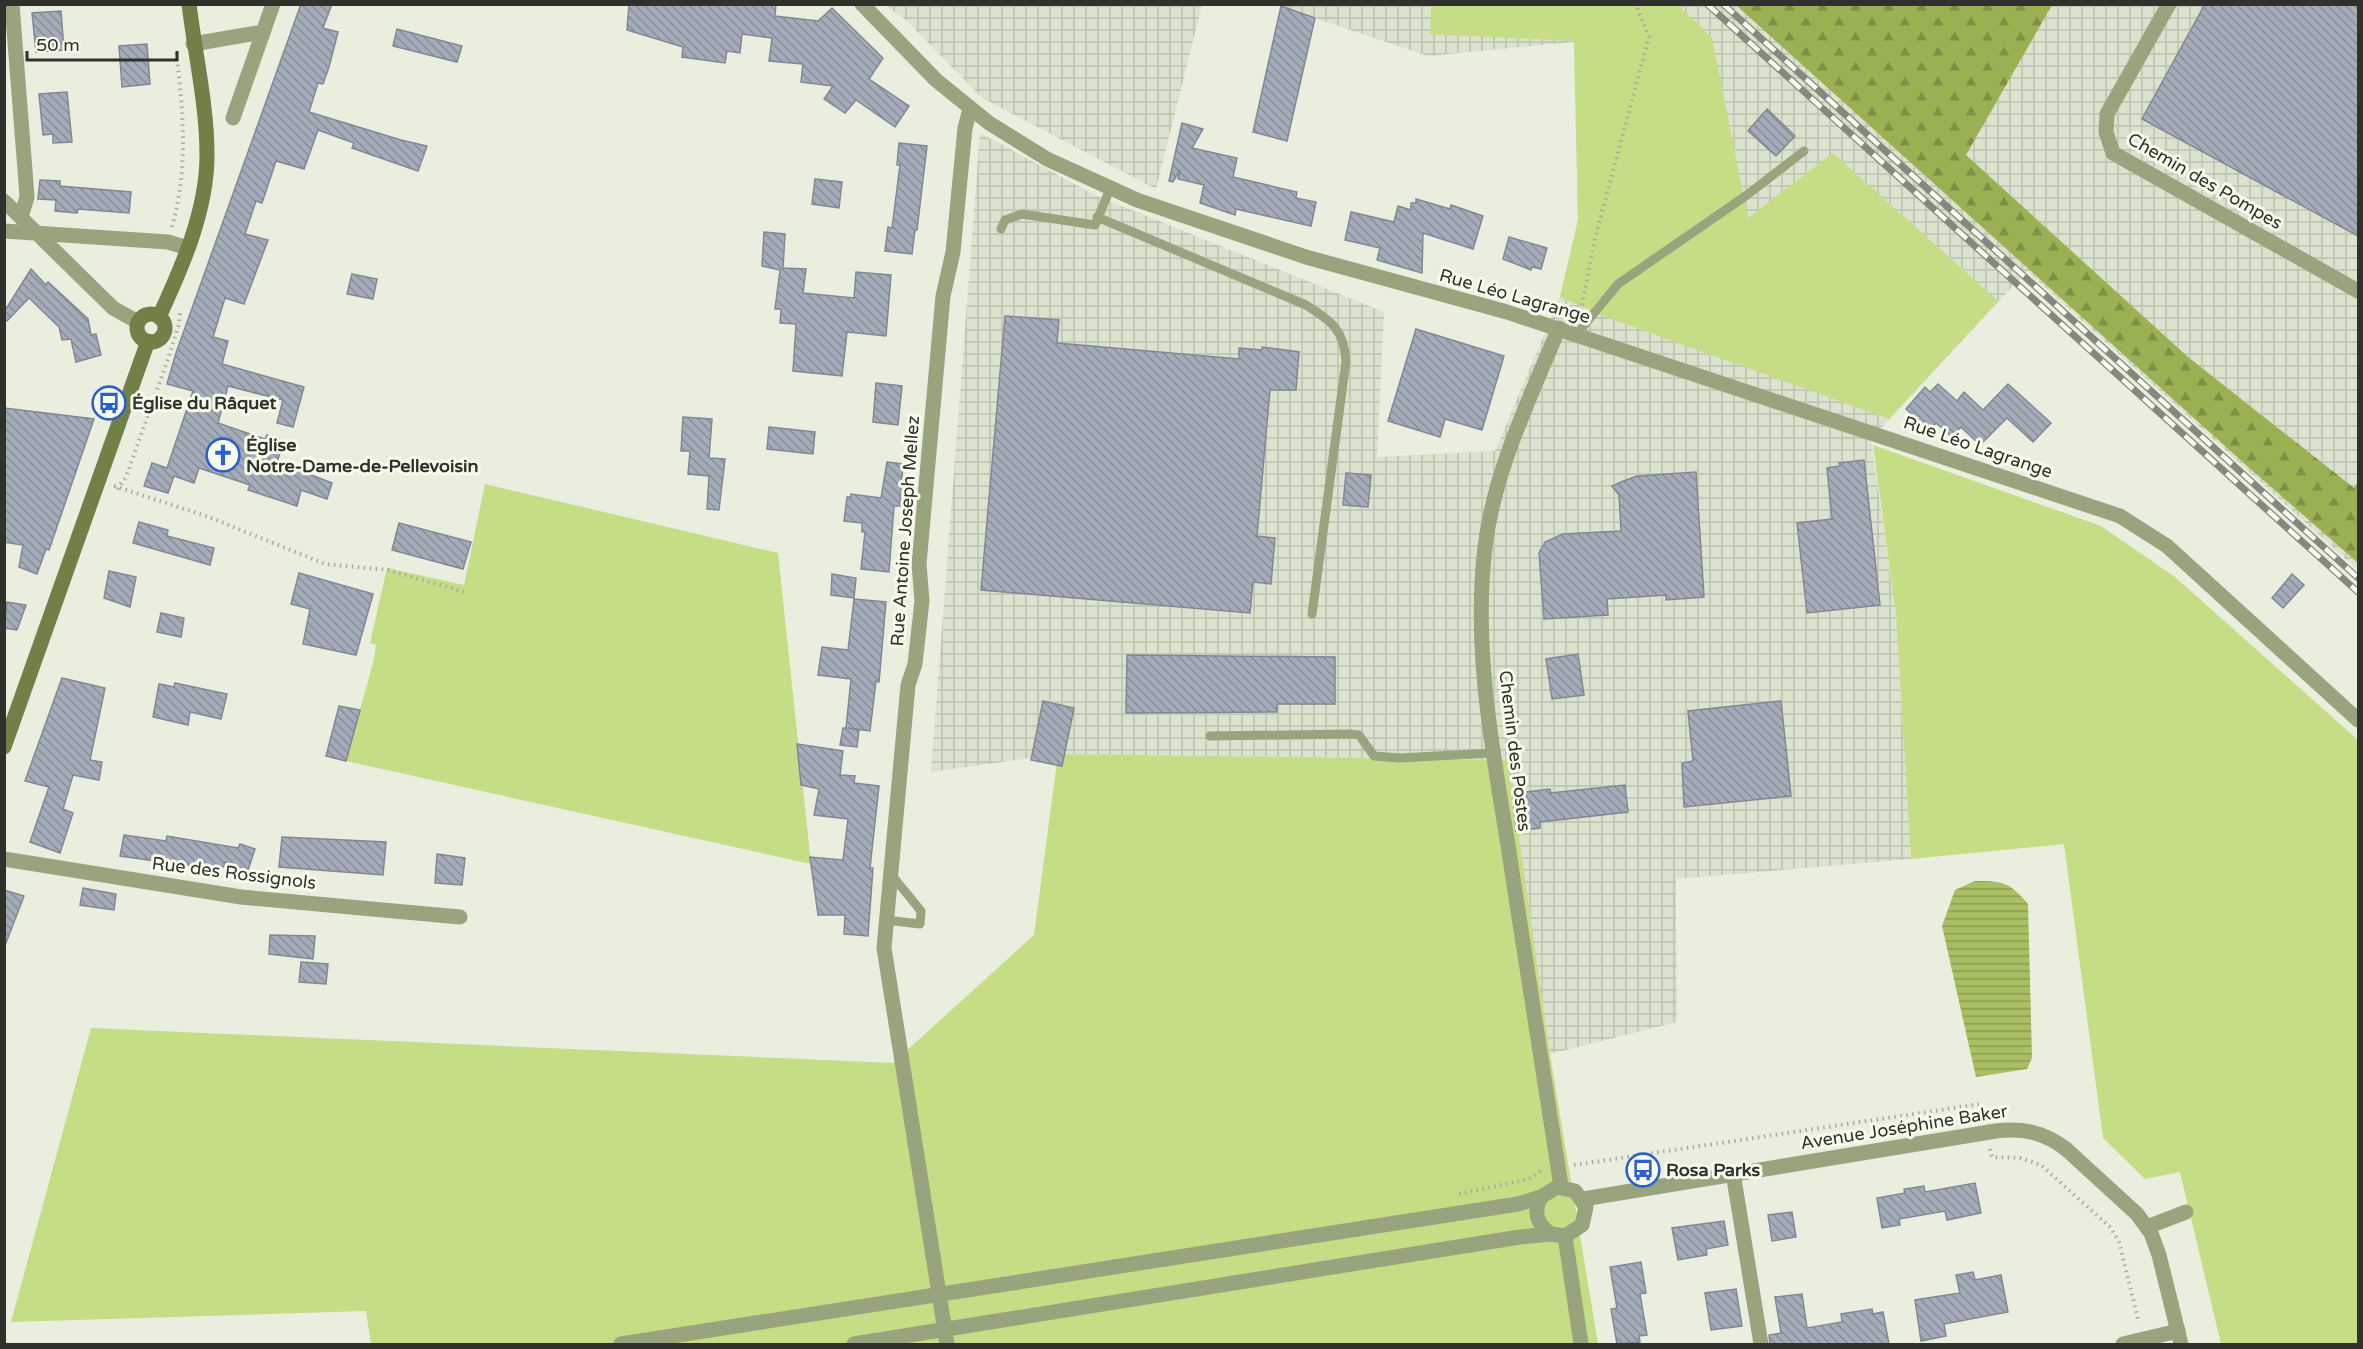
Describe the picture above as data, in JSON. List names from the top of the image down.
{
  "streets": {
    "street": [
      "Chemin des Pompes",
      "Rue Léo Lagrange",
      "Rue Antoine Joseph Mellez",
      "Chemin des Postes",
      "Rue des Rossignols",
      "Avenue Joséphine Baker"
    ]
  },
  "crossings": [
    ["Rue Léo Lagrange", "Rue Antoine Joseph Mellez"],
    ["Rue Léo Lagrange", "Chemin des Postes"],
    ["Chemin des Postes", "Avenue Joséphine Baker"]
  ],
  "places": {
    "bus stop": ["Église du Râquet", "Rosa Parks"],
    "church": ["Église Notre-Dame-de-Pellevoisin"]
  },
  "scale_bar": "50 m"
}
